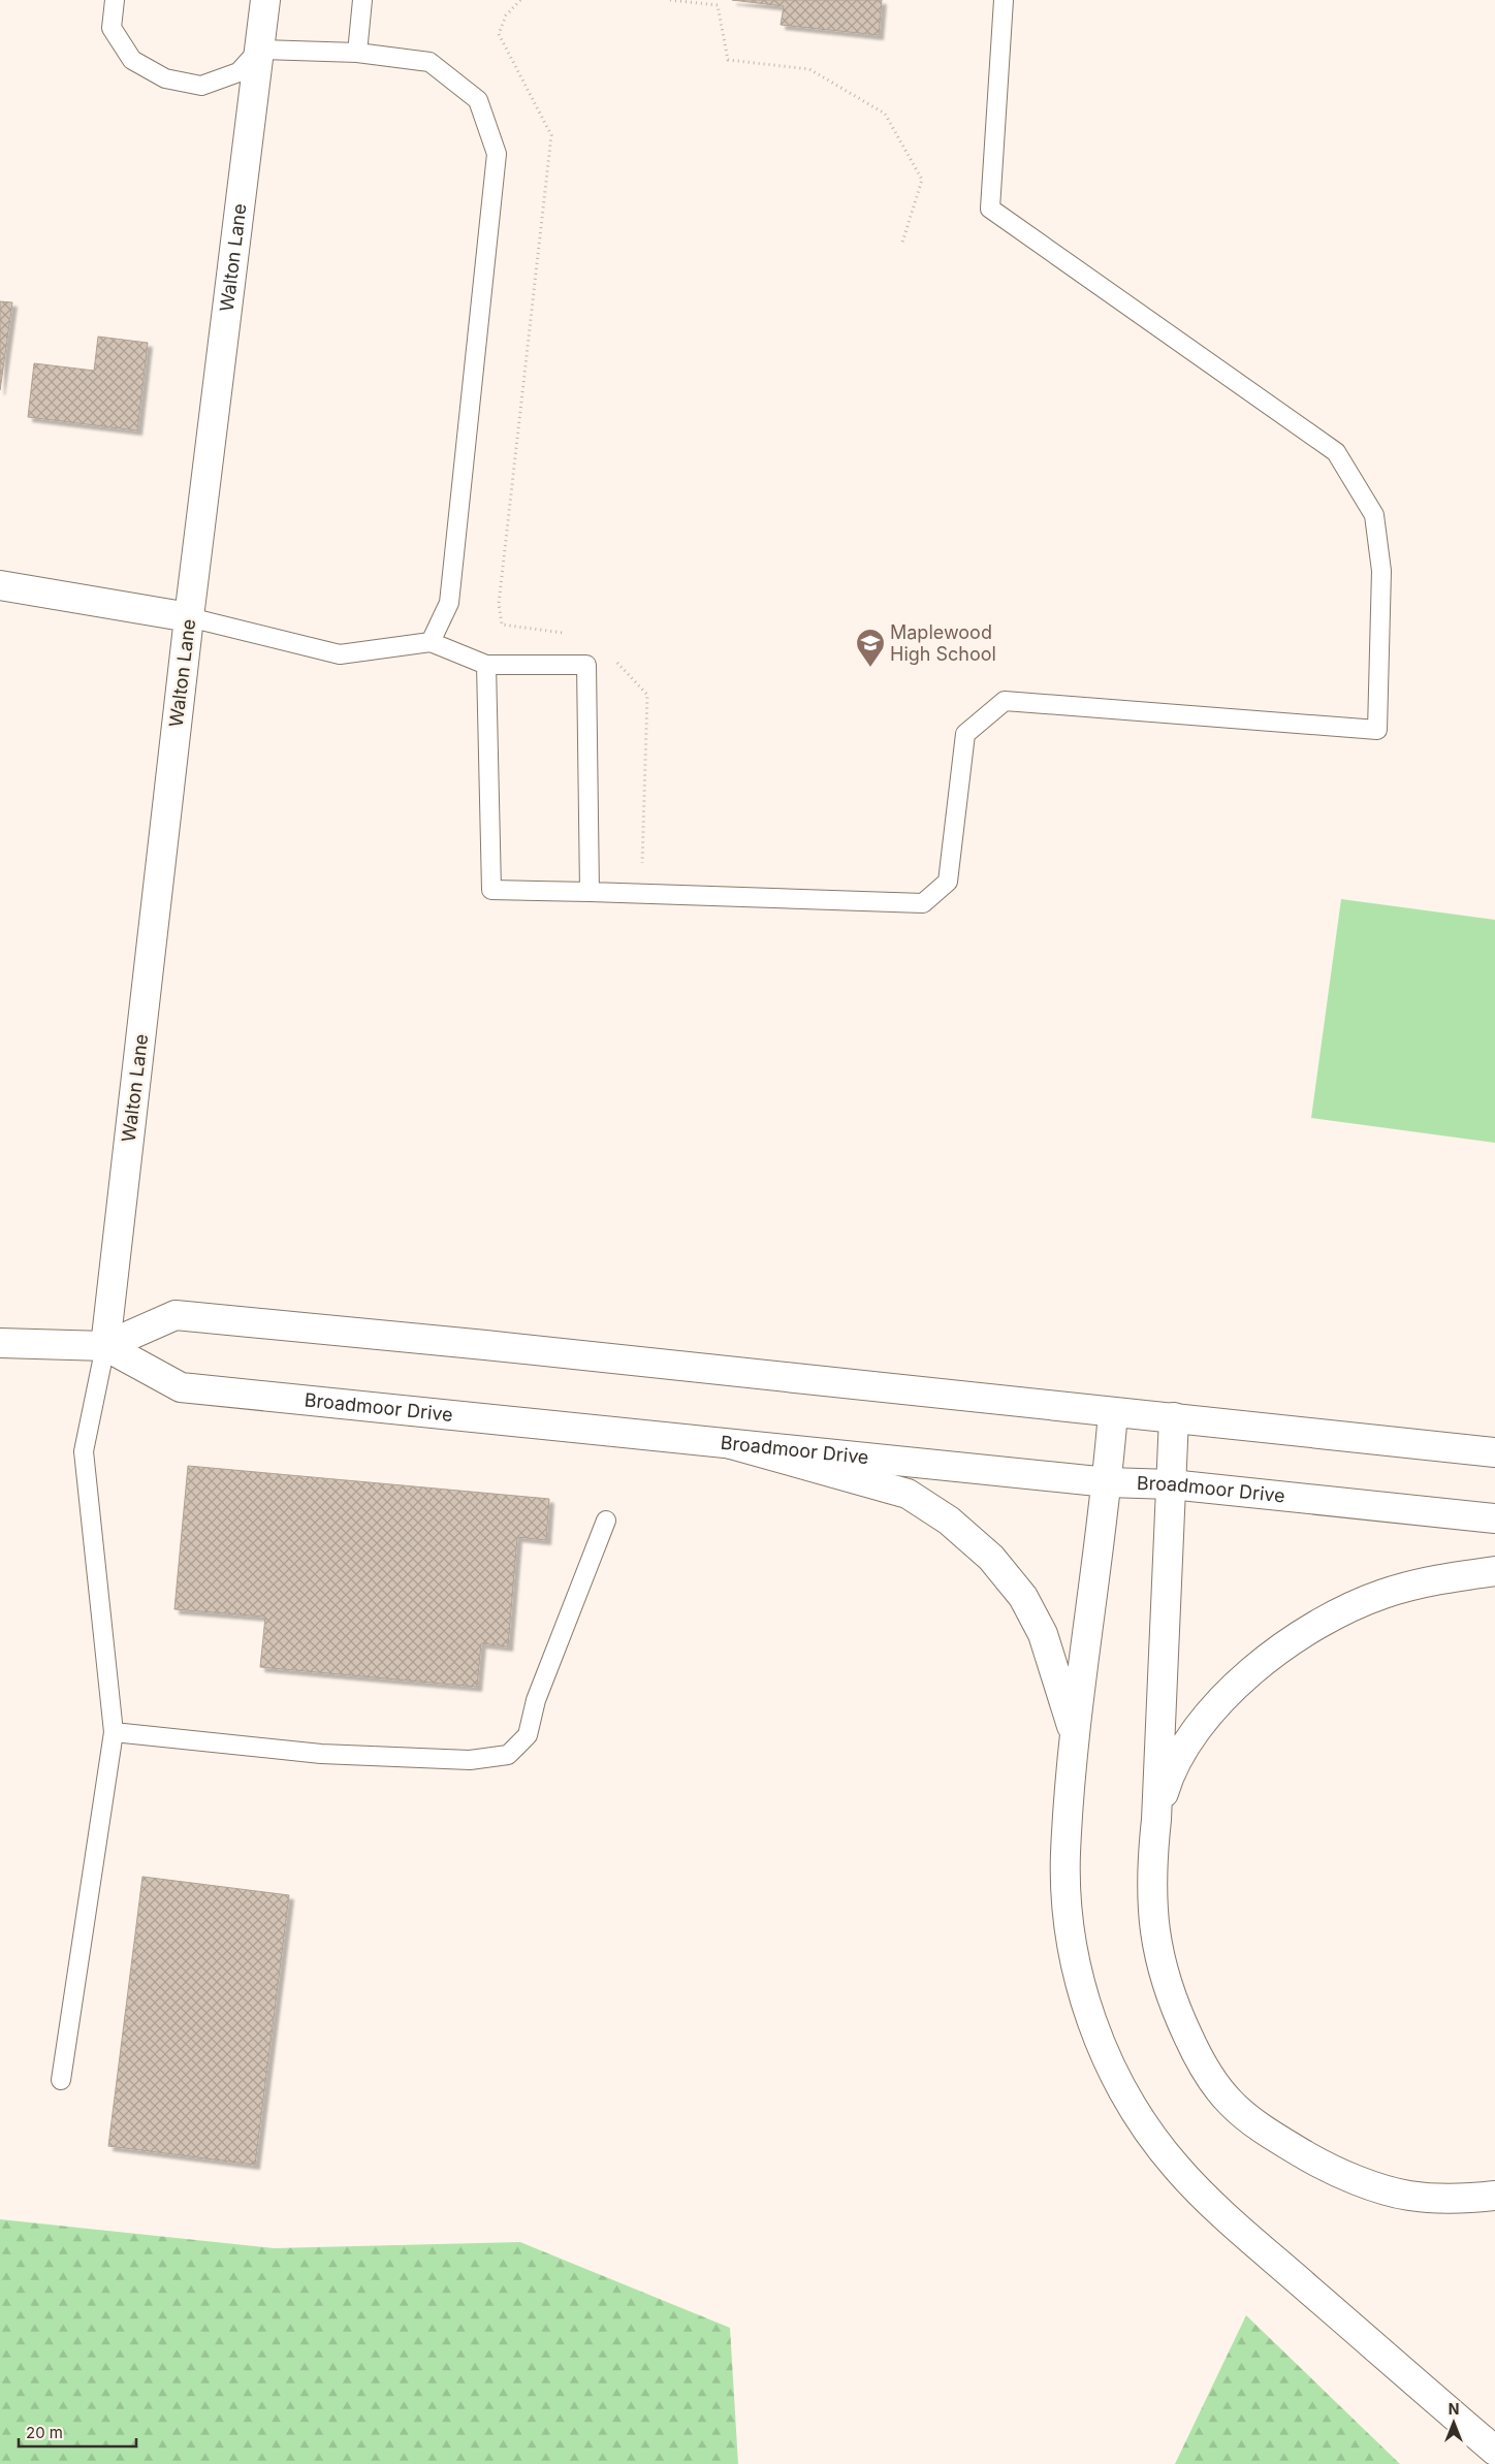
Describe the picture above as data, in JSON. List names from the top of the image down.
{
  "streets": {
    "main road": ["Walton Lane", "Broadmoor Drive"]
  },
  "crossings": [
    ["Walton Lane", "Broadmoor Drive"]
  ],
  "places": {
    "school or university": ["Maplewood High School"]
  },
  "scale_bar": "20 m",
  "north": "top"
}
